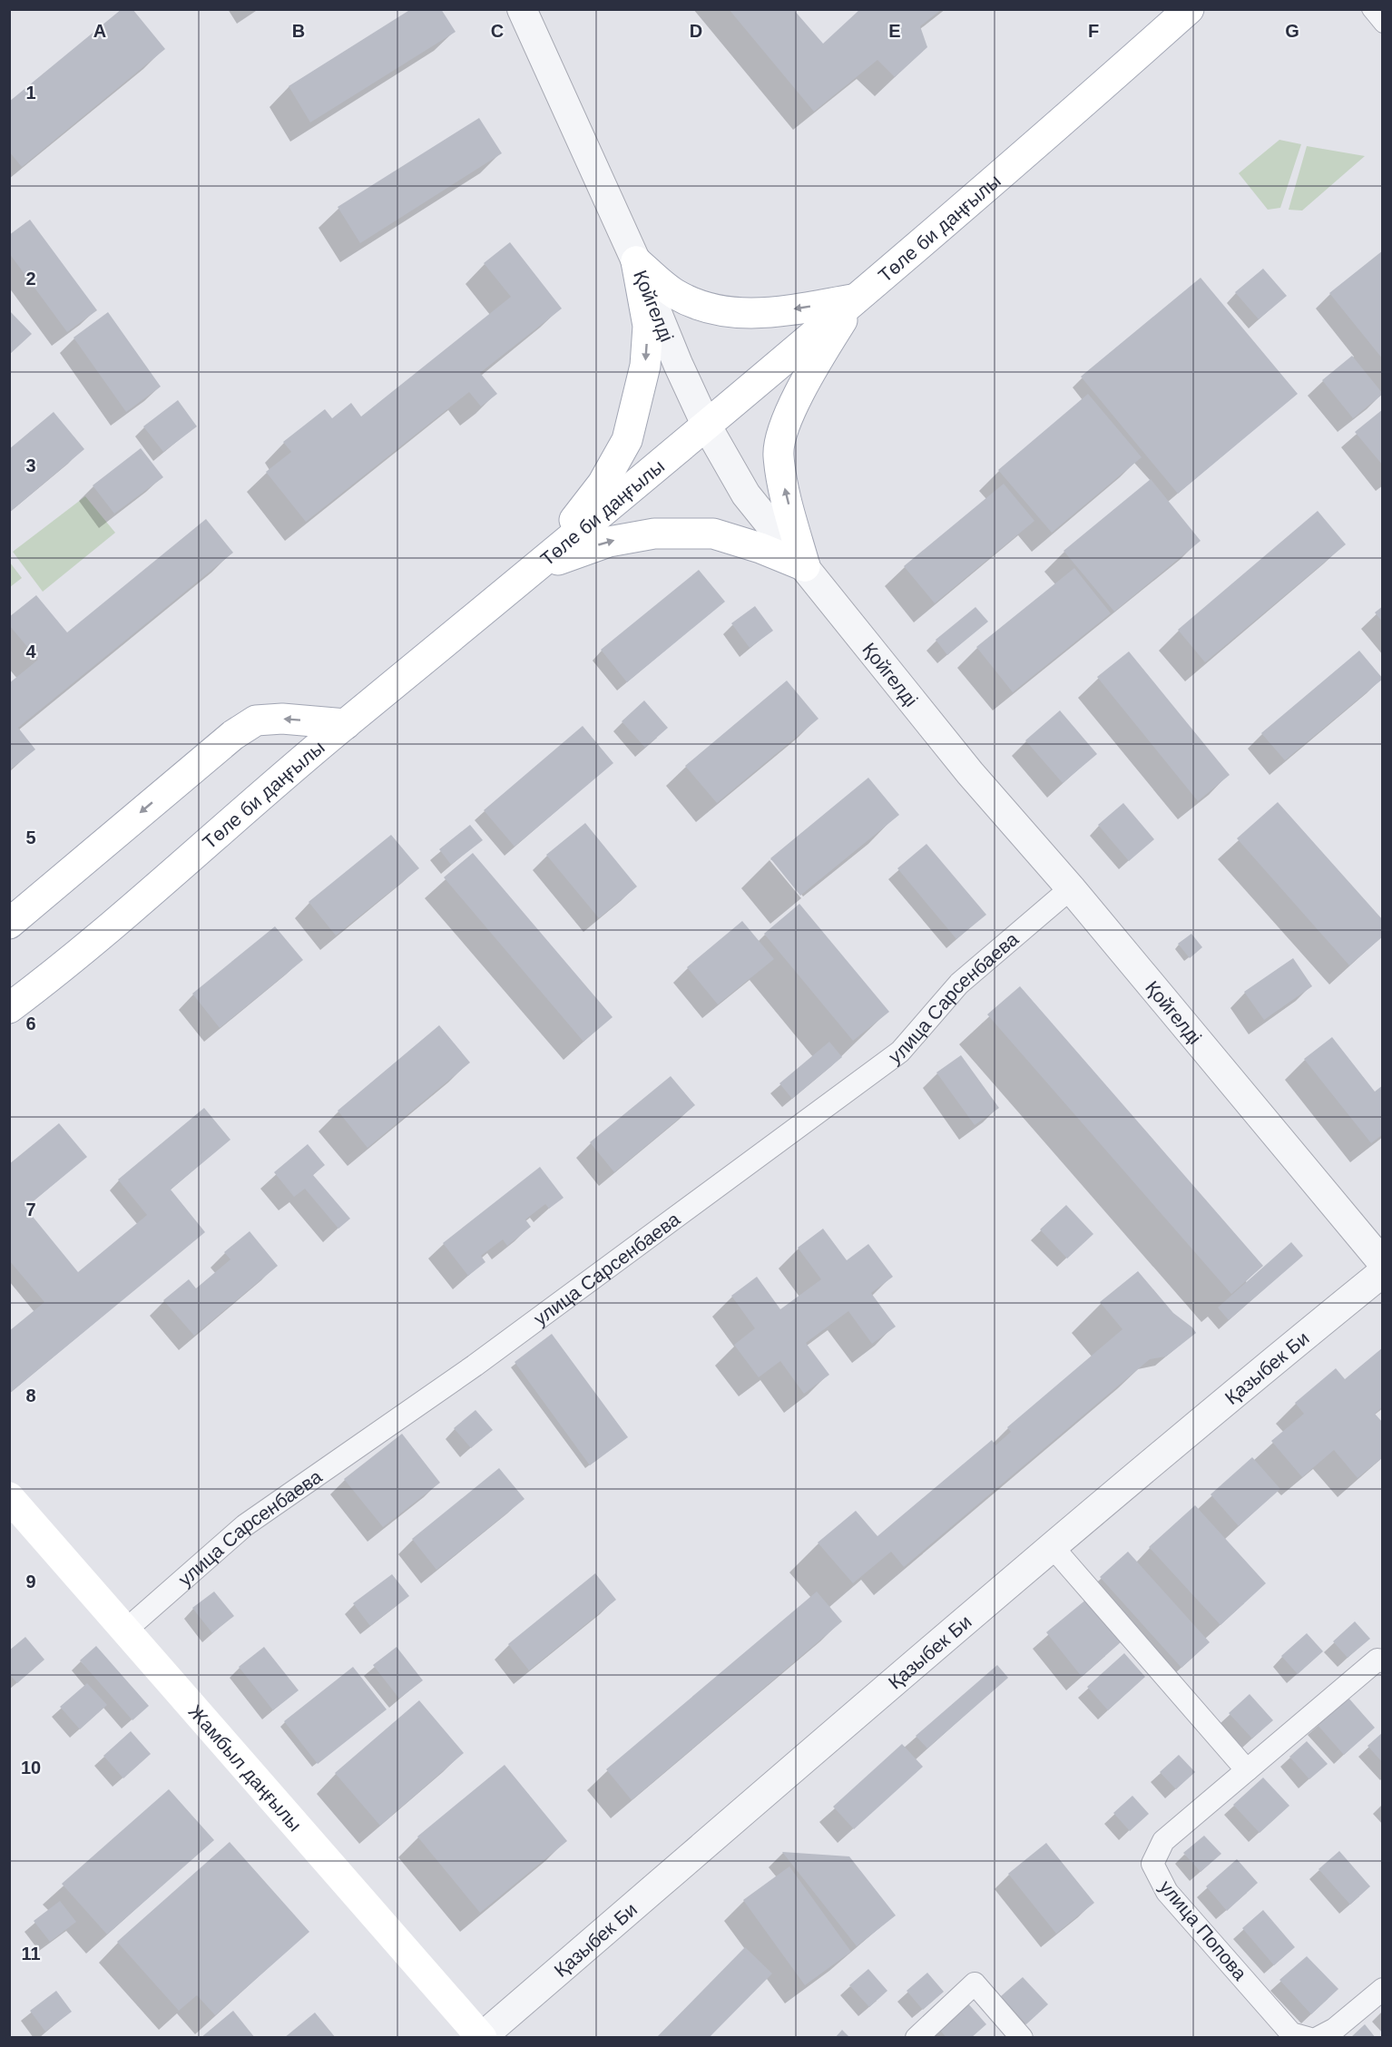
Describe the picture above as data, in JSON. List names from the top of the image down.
{
  "streets": {
    "main road": ["Төле би даңғылы", "Жамбыл даңғылы"],
    "street": [
      "Қойгелді",
      "улица Сарсенбаева",
      "Қазыбек Би",
      "улица Попова"
    ]
  },
  "crossings": [
    ["Төле би даңғылы", "Қойгелді"],
    ["Қойгелді", "улица Сарсенбаева"],
    ["улица Сарсенбаева", "Жамбыл даңғылы"],
    ["Қазыбек Би", "Жамбыл даңғылы"]
  ],
  "grid": {
    "columns": [
      "A",
      "B",
      "C",
      "D",
      "E",
      "F",
      "G"
    ],
    "rows": [
      "1",
      "2",
      "3",
      "4",
      "5",
      "6",
      "7",
      "8",
      "9",
      "10",
      "11"
    ]
  }
}
